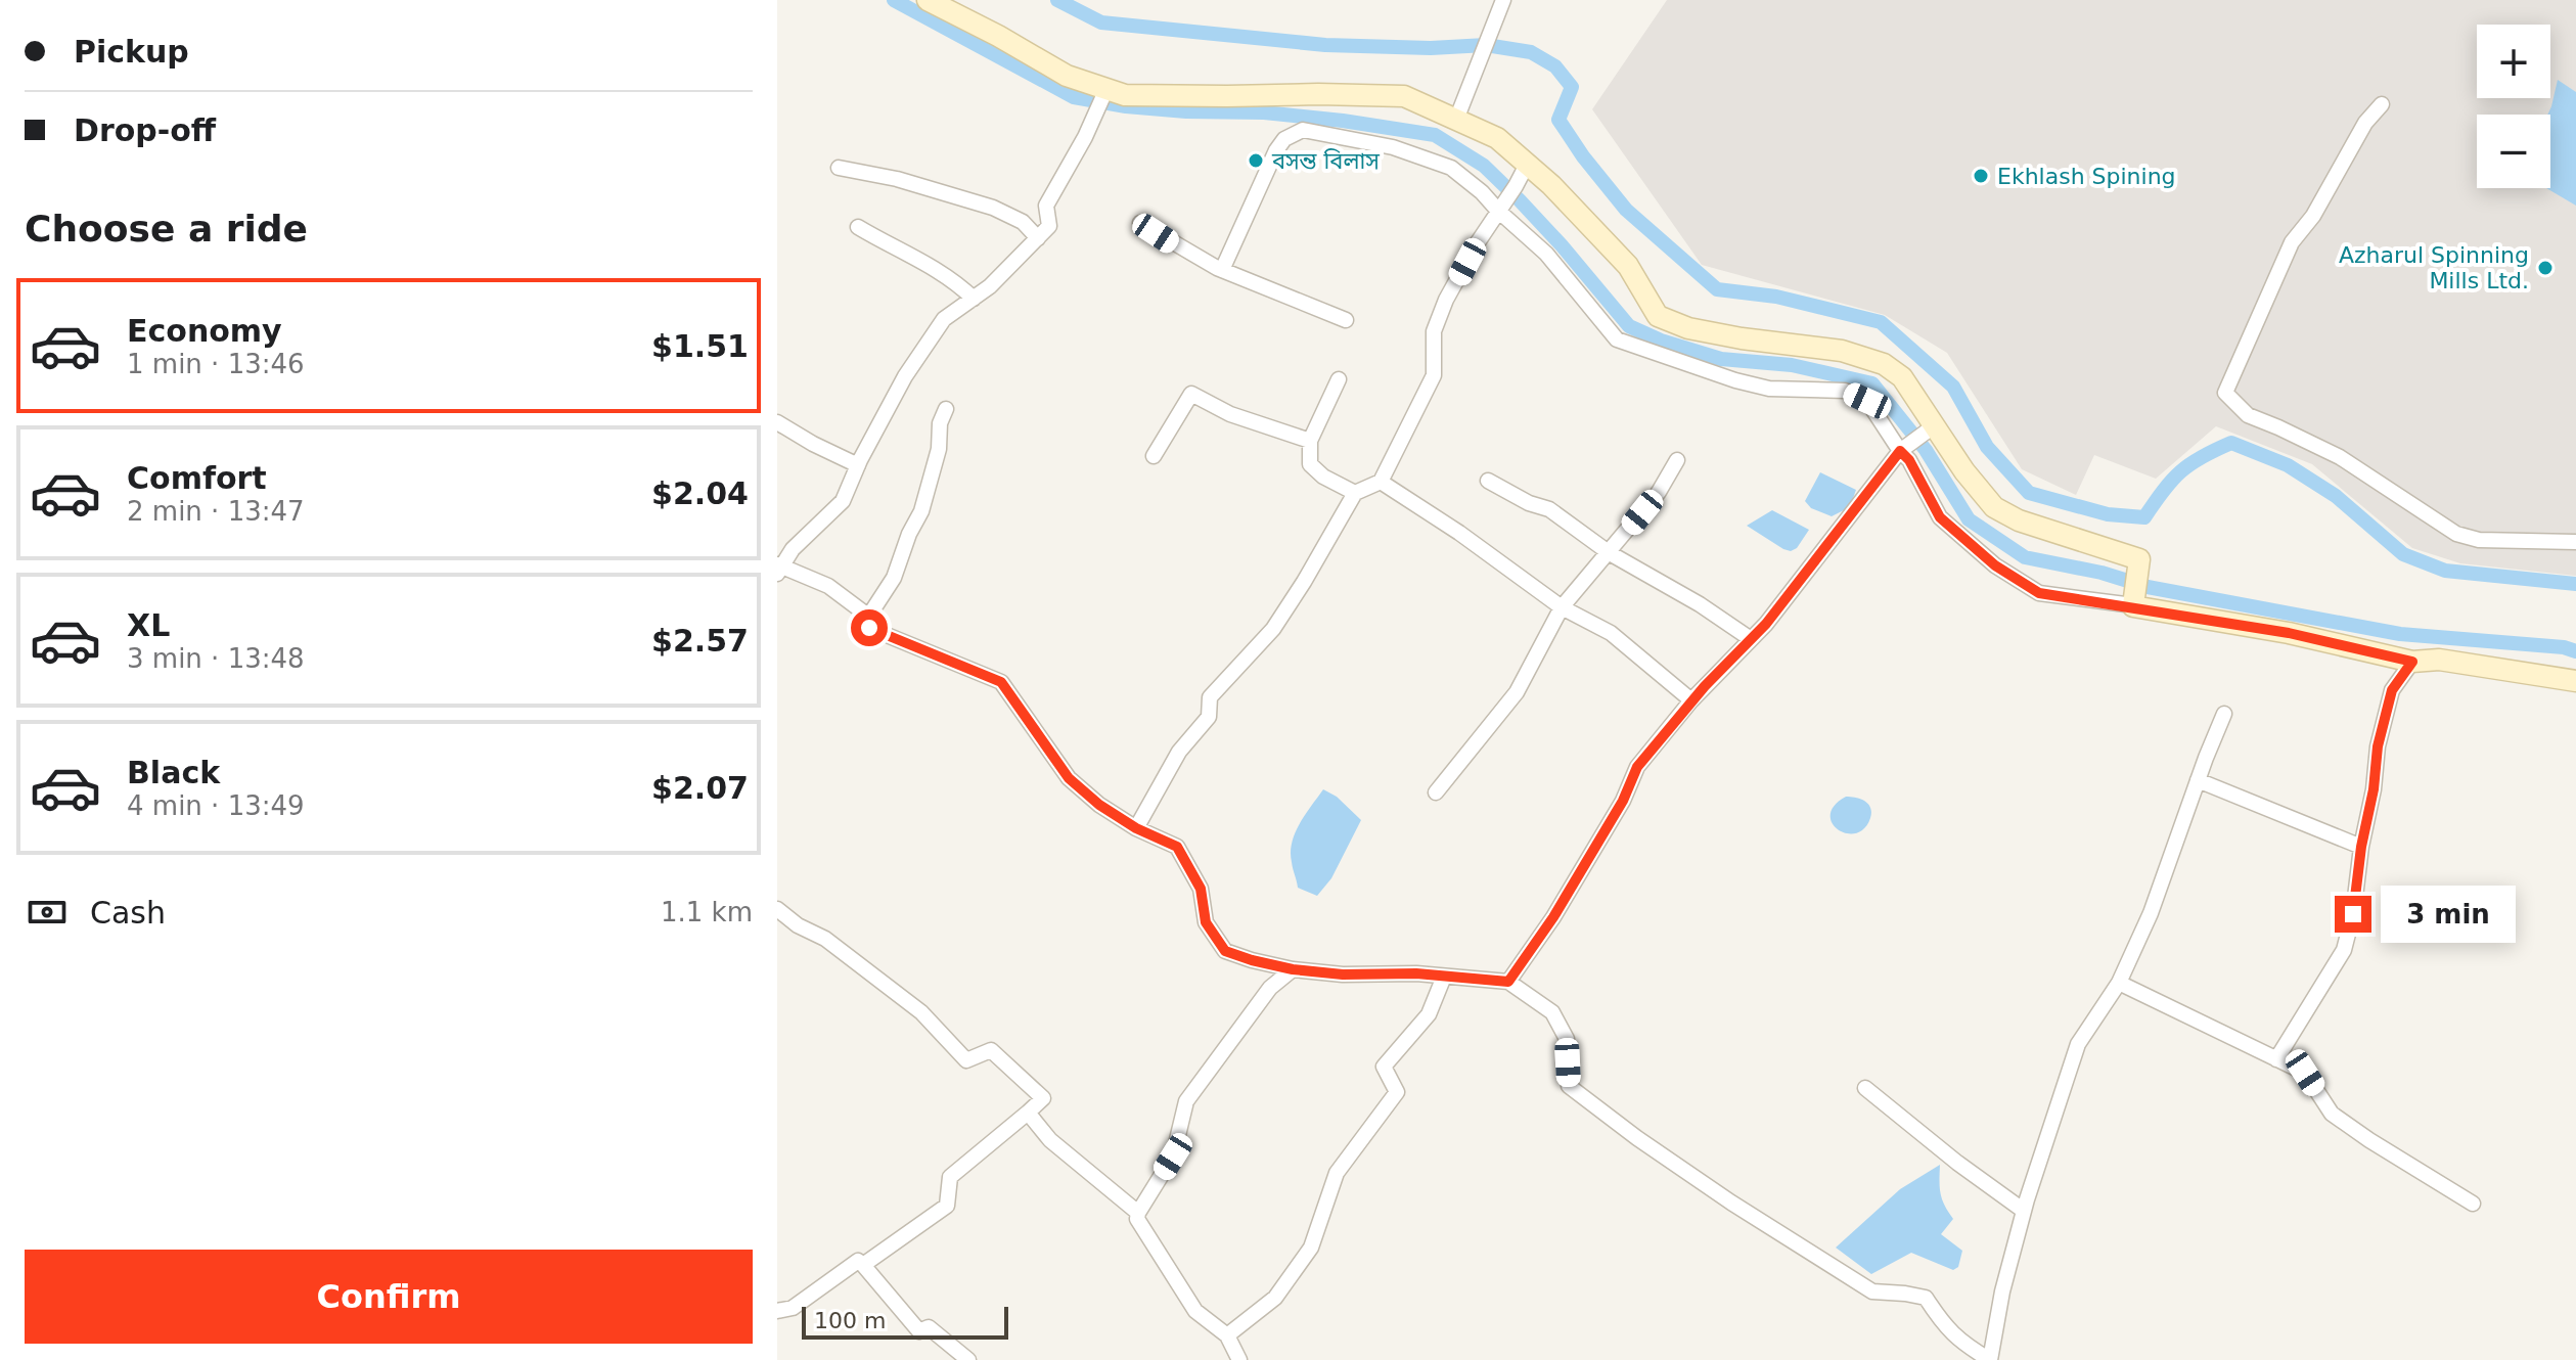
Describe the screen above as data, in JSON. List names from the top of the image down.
{
  "places": ["বসন্ত বিলাস", "Ekhlash Spining", "Azharul Spinning Mills Ltd."],
  "scale_bar": "100 m",
  "page": {
    "banner": ["Pickup", "Drop-off"],
    "map_buttons": ["+", "−"],
    "heading": "Choose a ride",
    "list": [
      {
        "name": "Economy",
        "note": "1 min · 13:46",
        "value": "$1.51"
      },
      {
        "name": "Comfort",
        "note": "2 min · 13:47",
        "value": "$2.04"
      },
      {
        "name": "XL",
        "note": "3 min · 13:48",
        "value": "$2.57"
      },
      {
        "name": "Black",
        "note": "4 min · 13:49",
        "value": "$2.07"
      }
    ],
    "pay": ["Cash", "1.1 km"],
    "bubble": "3 min",
    "buttons": "Confirm",
    "scale": "100 m"
  }
}
